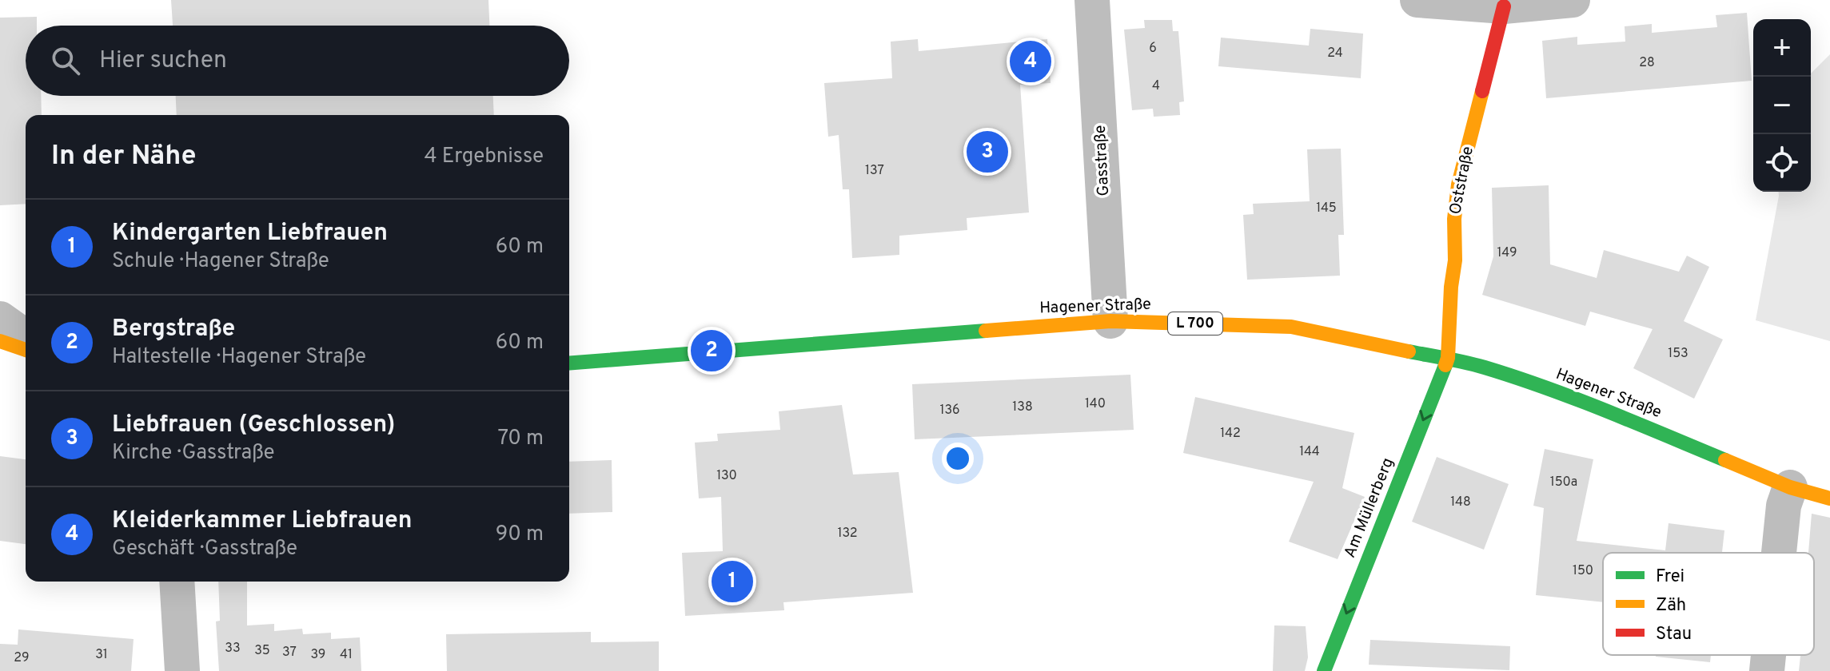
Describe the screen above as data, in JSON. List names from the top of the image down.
{
  "streets": {
    "main road": [
      "Oststraße",
      "Hagener Straße",
      "L 700",
      "Am Müllerberg"
    ],
    "street": ["Gasstraße"]
  },
  "crossings": [
    ["Gasstraße", "Hagener Straße"],
    ["Oststraße", "Hagener Straße"],
    ["Oststraße", "Am Müllerberg"],
    ["Hagener Straße", "Am Müllerberg"]
  ],
  "one_way": ["Am Müllerberg"],
  "house_numbers": [
    "6",
    "24",
    "28",
    "4",
    "137",
    "145",
    "149",
    "153",
    "140",
    "138",
    "136",
    "142",
    "144",
    "130",
    "150a",
    "148",
    "132",
    "150",
    "33",
    "35",
    "37",
    "31",
    "39",
    "41",
    "29"
  ],
  "legend": ["Frei", "Zäh", "Stau"],
  "page": {
    "map_buttons": ["+", "−"],
    "search": "Hier suchen",
    "pins": [
      "4",
      "3",
      "2",
      "1"
    ],
    "heading": ["In der Nähe", "4 Ergebnisse"],
    "list": [
      {
        "mark": "1",
        "name": "Kindergarten Liebfrauen",
        "note": "Schule · Hagener Straße",
        "value": "60 m"
      },
      {
        "mark": "2",
        "name": "Bergstraße",
        "note": "Haltestelle · Hagener Straße",
        "value": "60 m"
      },
      {
        "mark": "3",
        "name": "Liebfrauen (Geschlossen)",
        "note": "Kirche · Gasstraße",
        "value": "70 m"
      },
      {
        "mark": "4",
        "name": "Kleiderkammer Liebfrauen",
        "note": "Geschäft · Gasstraße",
        "value": "90 m"
      }
    ]
  }
}
